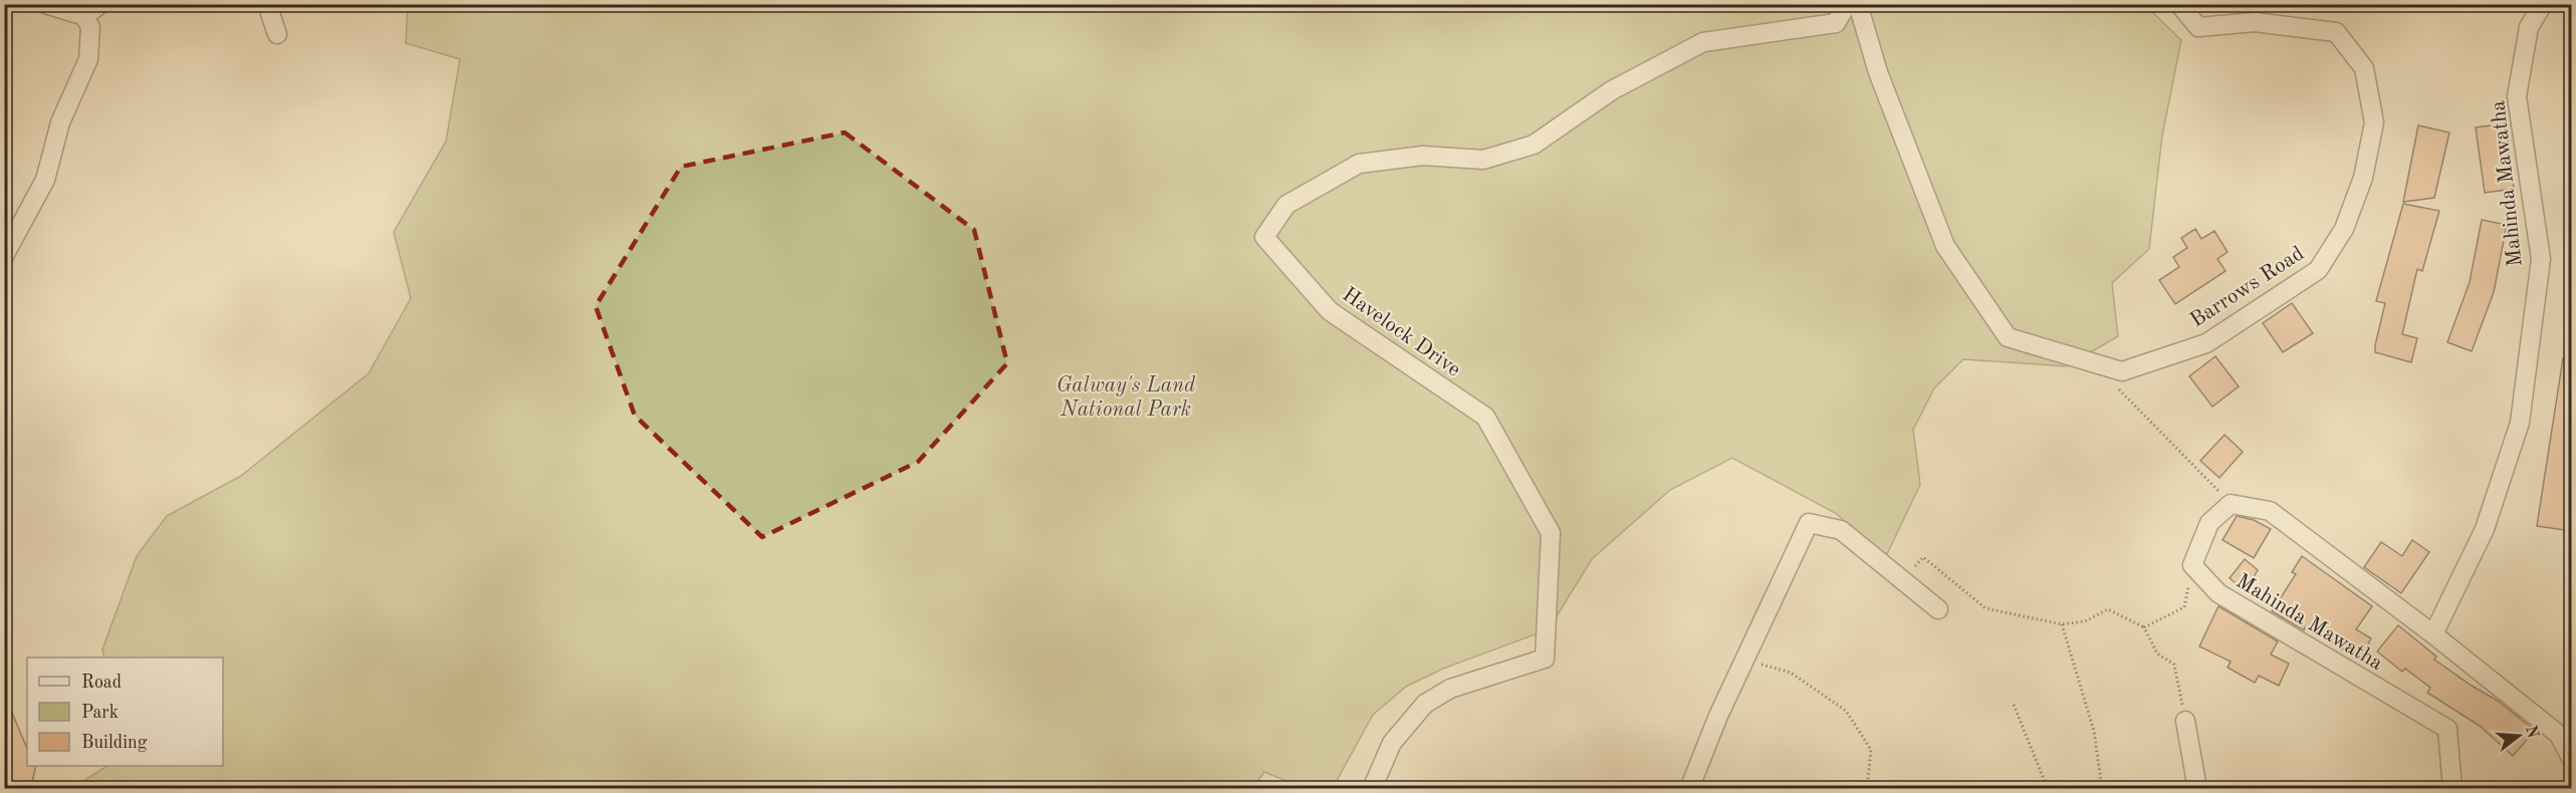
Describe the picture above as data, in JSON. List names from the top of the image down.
{
  "streets": {
    "street": ["Mahinda Mawatha", "Barrows Road", "Havelock Drive"]
  },
  "parks": ["Galway's Land National Park"],
  "legend": ["Road", "Park", "Building"],
  "north": "right"
}
